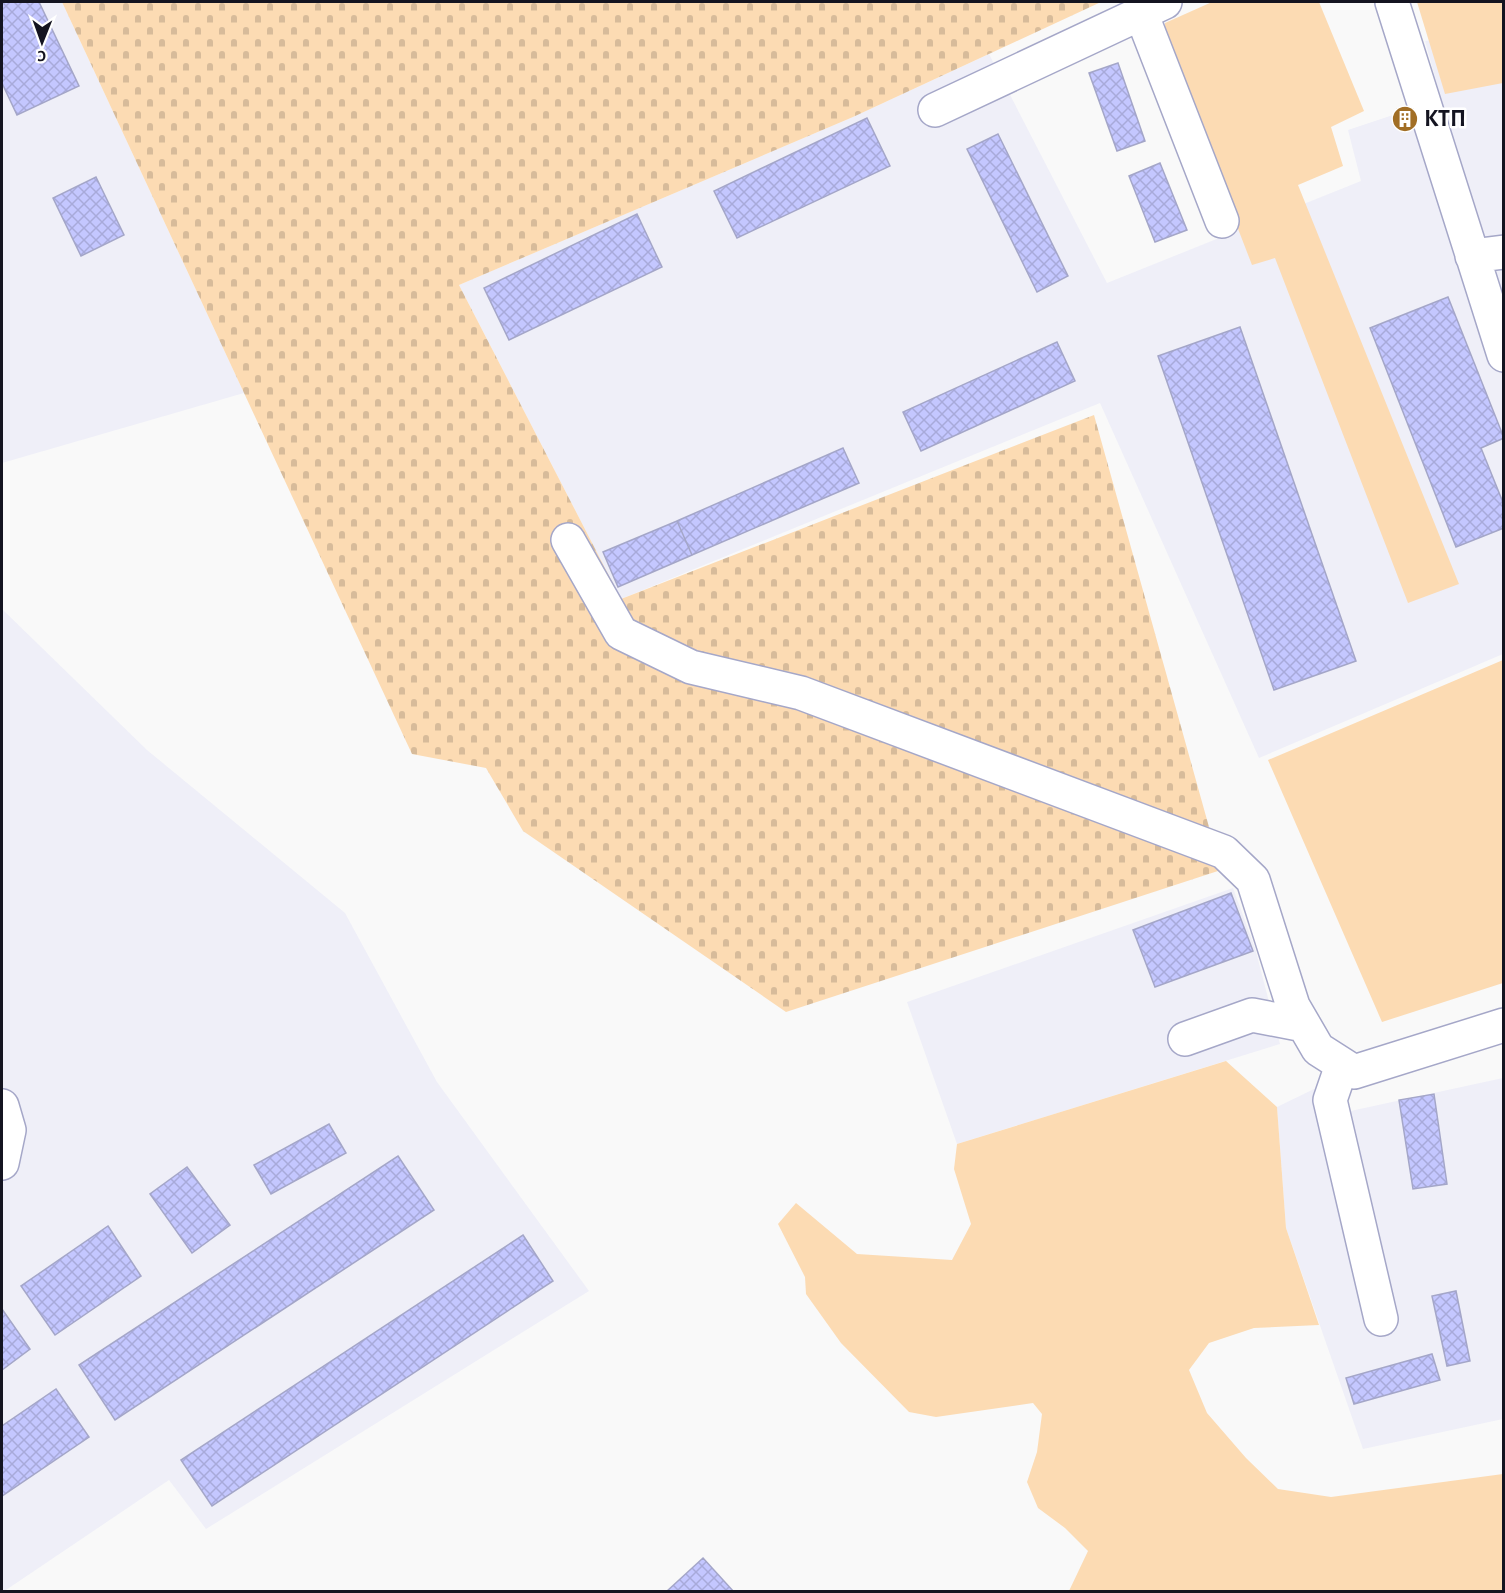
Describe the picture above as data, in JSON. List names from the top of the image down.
{
  "places": {
    "building": ["КТП"]
  },
  "north": "bottom"
}
